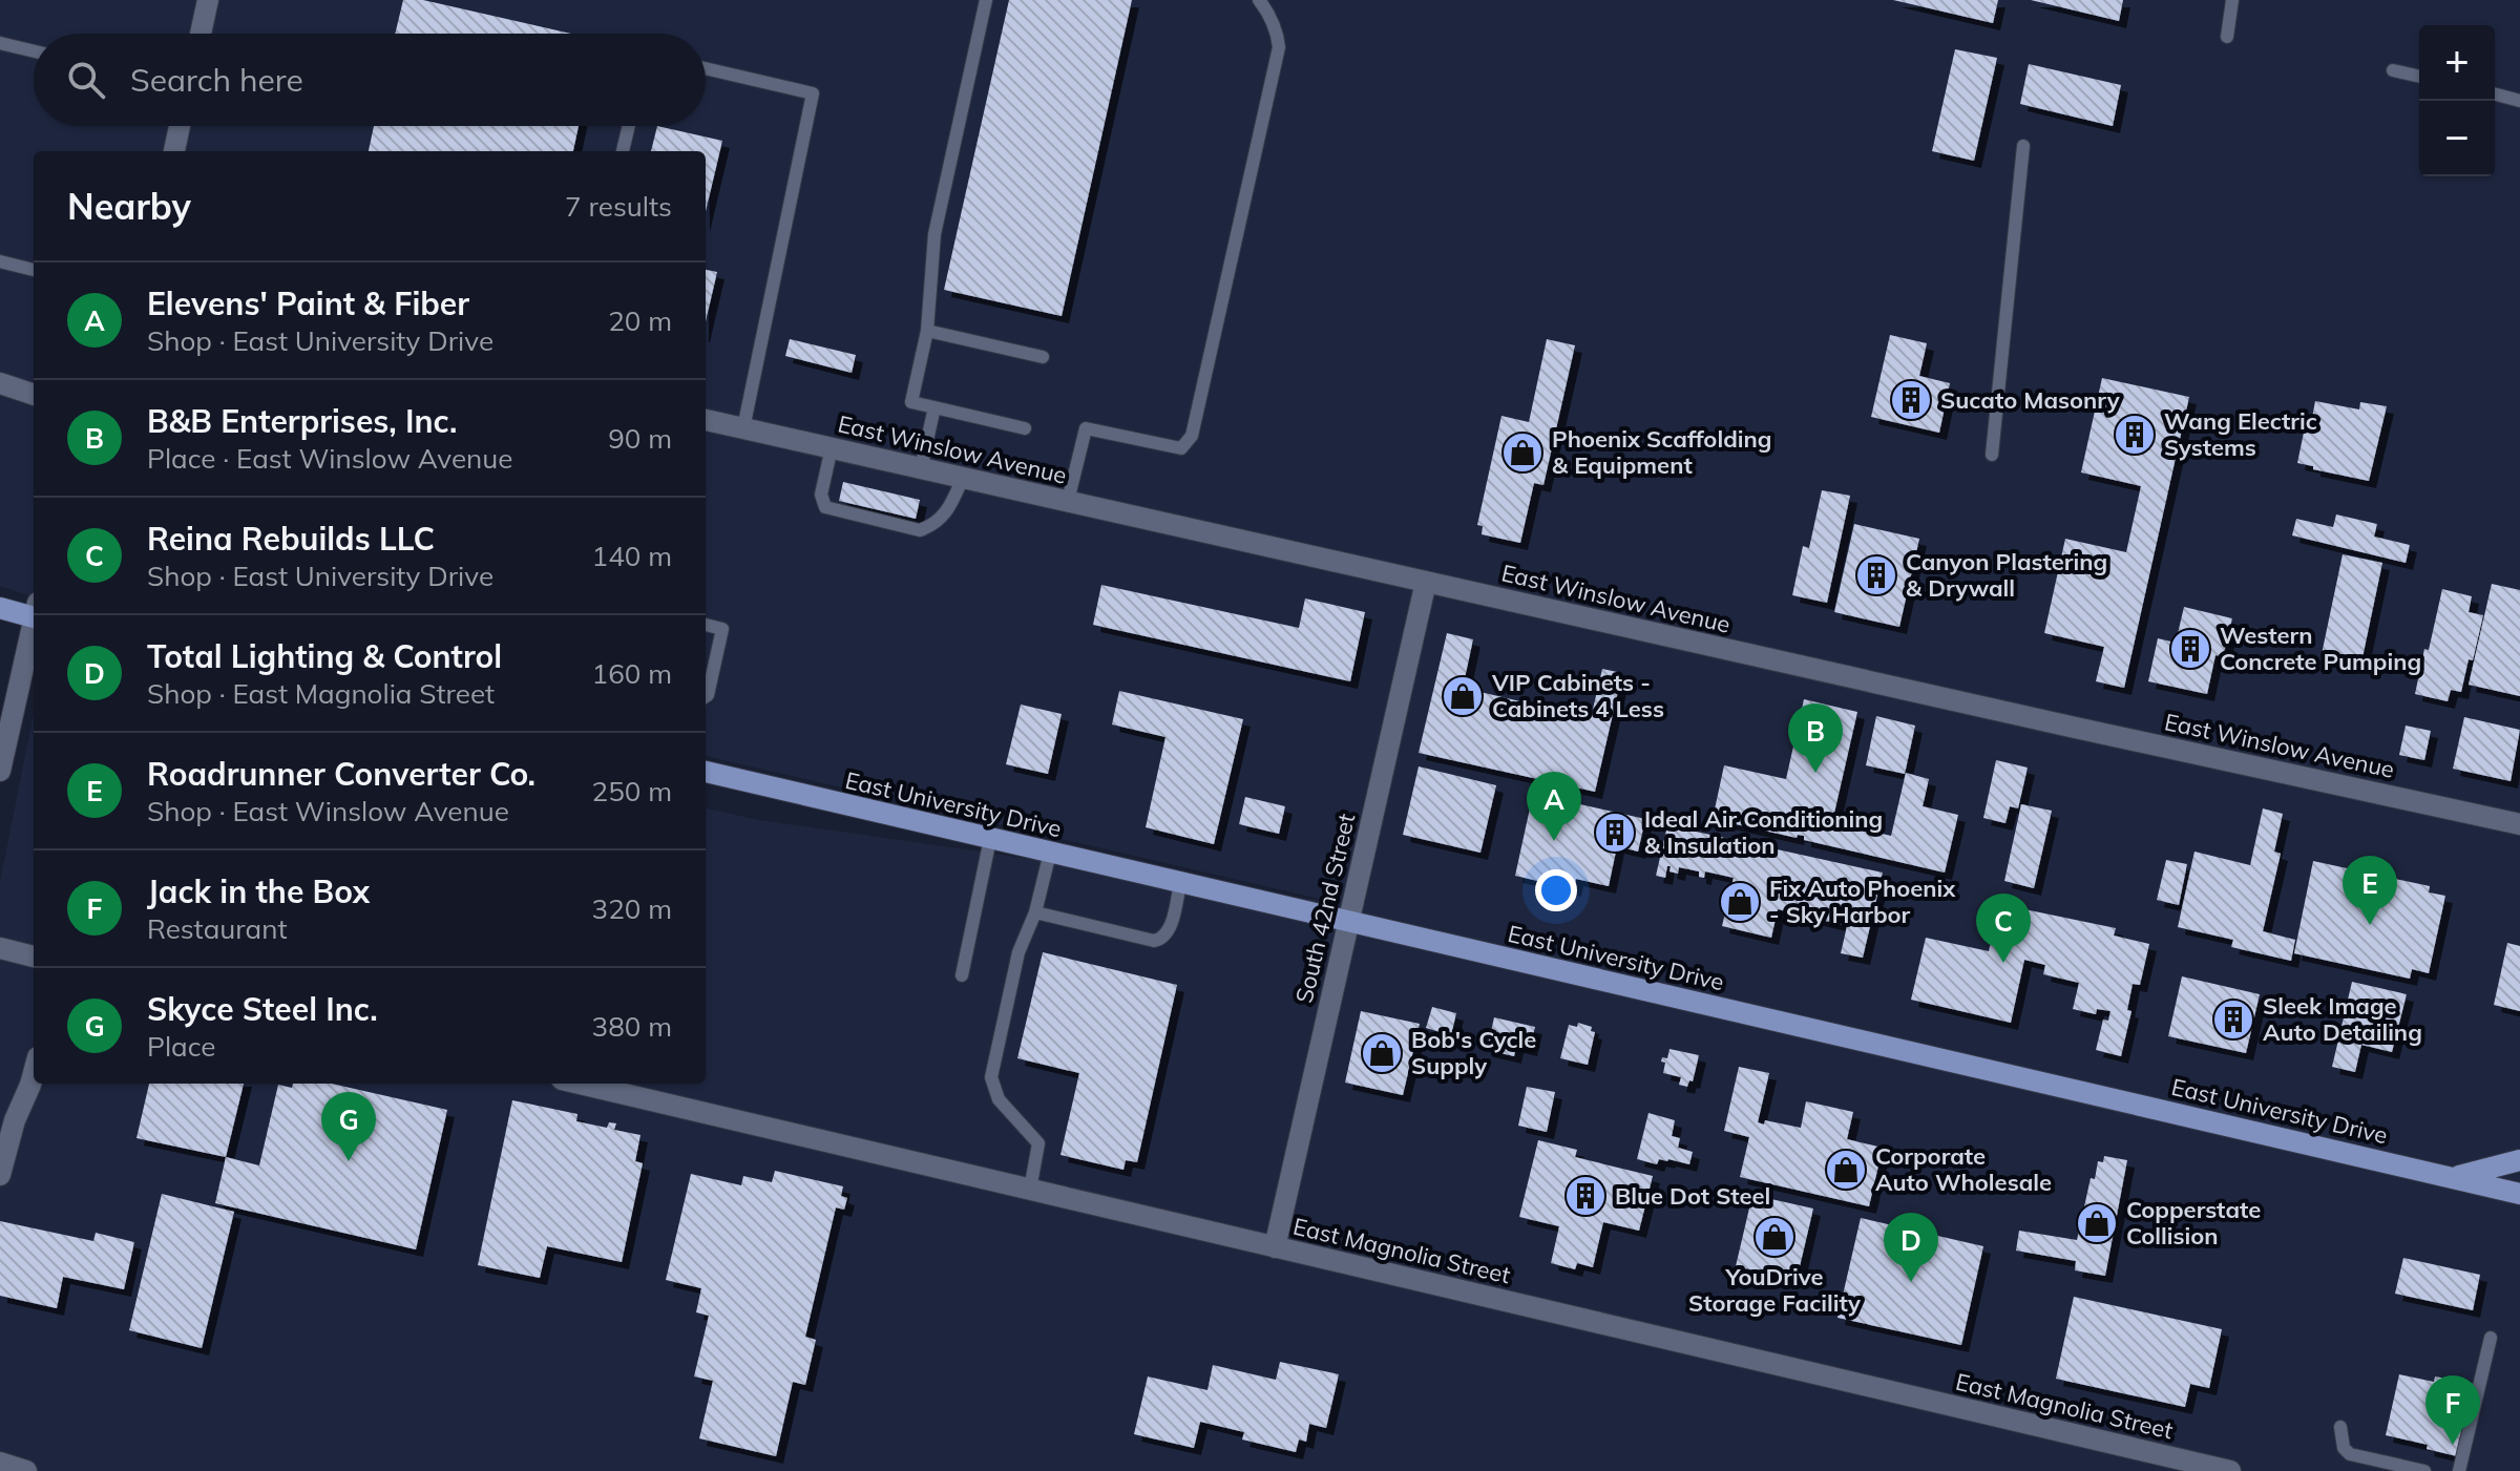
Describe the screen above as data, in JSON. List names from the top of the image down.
{
  "streets": {
    "main road": ["East University Drive"],
    "street": ["East Winslow Avenue", "South 42nd Street", "East Magnolia Street"]
  },
  "crossings": [
    ["East Winslow Avenue", "South 42nd Street"],
    ["East University Drive", "South 42nd Street"],
    ["South 42nd Street", "East Magnolia Street"]
  ],
  "places": {
    "building": [
      "Sucato Masonry",
      "Wang Electric Systems",
      "Canyon Plastering & Drywall",
      "Western Concrete Pumping",
      "Ideal Air Conditioning & Insulation",
      "Sleek Image Auto Detailing",
      "Blue Dot Steel"
    ],
    "shop": [
      "Phoenix Scaffolding & Equipment",
      "VIP Cabinets - Cabinets 4 Less",
      "Fix Auto Phoenix - Sky Harbor",
      "Bob's Cycle Supply",
      "Corporate Auto Wholesale",
      "Copperstate Collision",
      "YouDrive Storage Facility"
    ]
  },
  "page": {
    "map_buttons": ["+", "−"],
    "search": "Search here",
    "heading": ["Nearby", "7 results"],
    "list": [
      {
        "mark": "A",
        "name": "Elevens' Paint & Fiber",
        "note": "Shop · East University Drive",
        "value": "20 m"
      },
      {
        "mark": "B",
        "name": "B&B Enterprises, Inc.",
        "note": "Place · East Winslow Avenue",
        "value": "90 m"
      },
      {
        "mark": "C",
        "name": "Reina Rebuilds LLC",
        "note": "Shop · East University Drive",
        "value": "140 m"
      },
      {
        "mark": "D",
        "name": "Total Lighting & Control",
        "note": "Shop · East Magnolia Street",
        "value": "160 m"
      },
      {
        "mark": "E",
        "name": "Roadrunner Converter Co.",
        "note": "Shop · East Winslow Avenue",
        "value": "250 m"
      },
      {
        "mark": "F",
        "name": "Jack in the Box",
        "note": "Restaurant",
        "value": "320 m"
      },
      {
        "mark": "G",
        "name": "Skyce Steel Inc.",
        "note": "Place",
        "value": "380 m"
      }
    ],
    "pins": [
      "B",
      "A",
      "E",
      "C",
      "G",
      "D",
      "F"
    ]
  }
}
